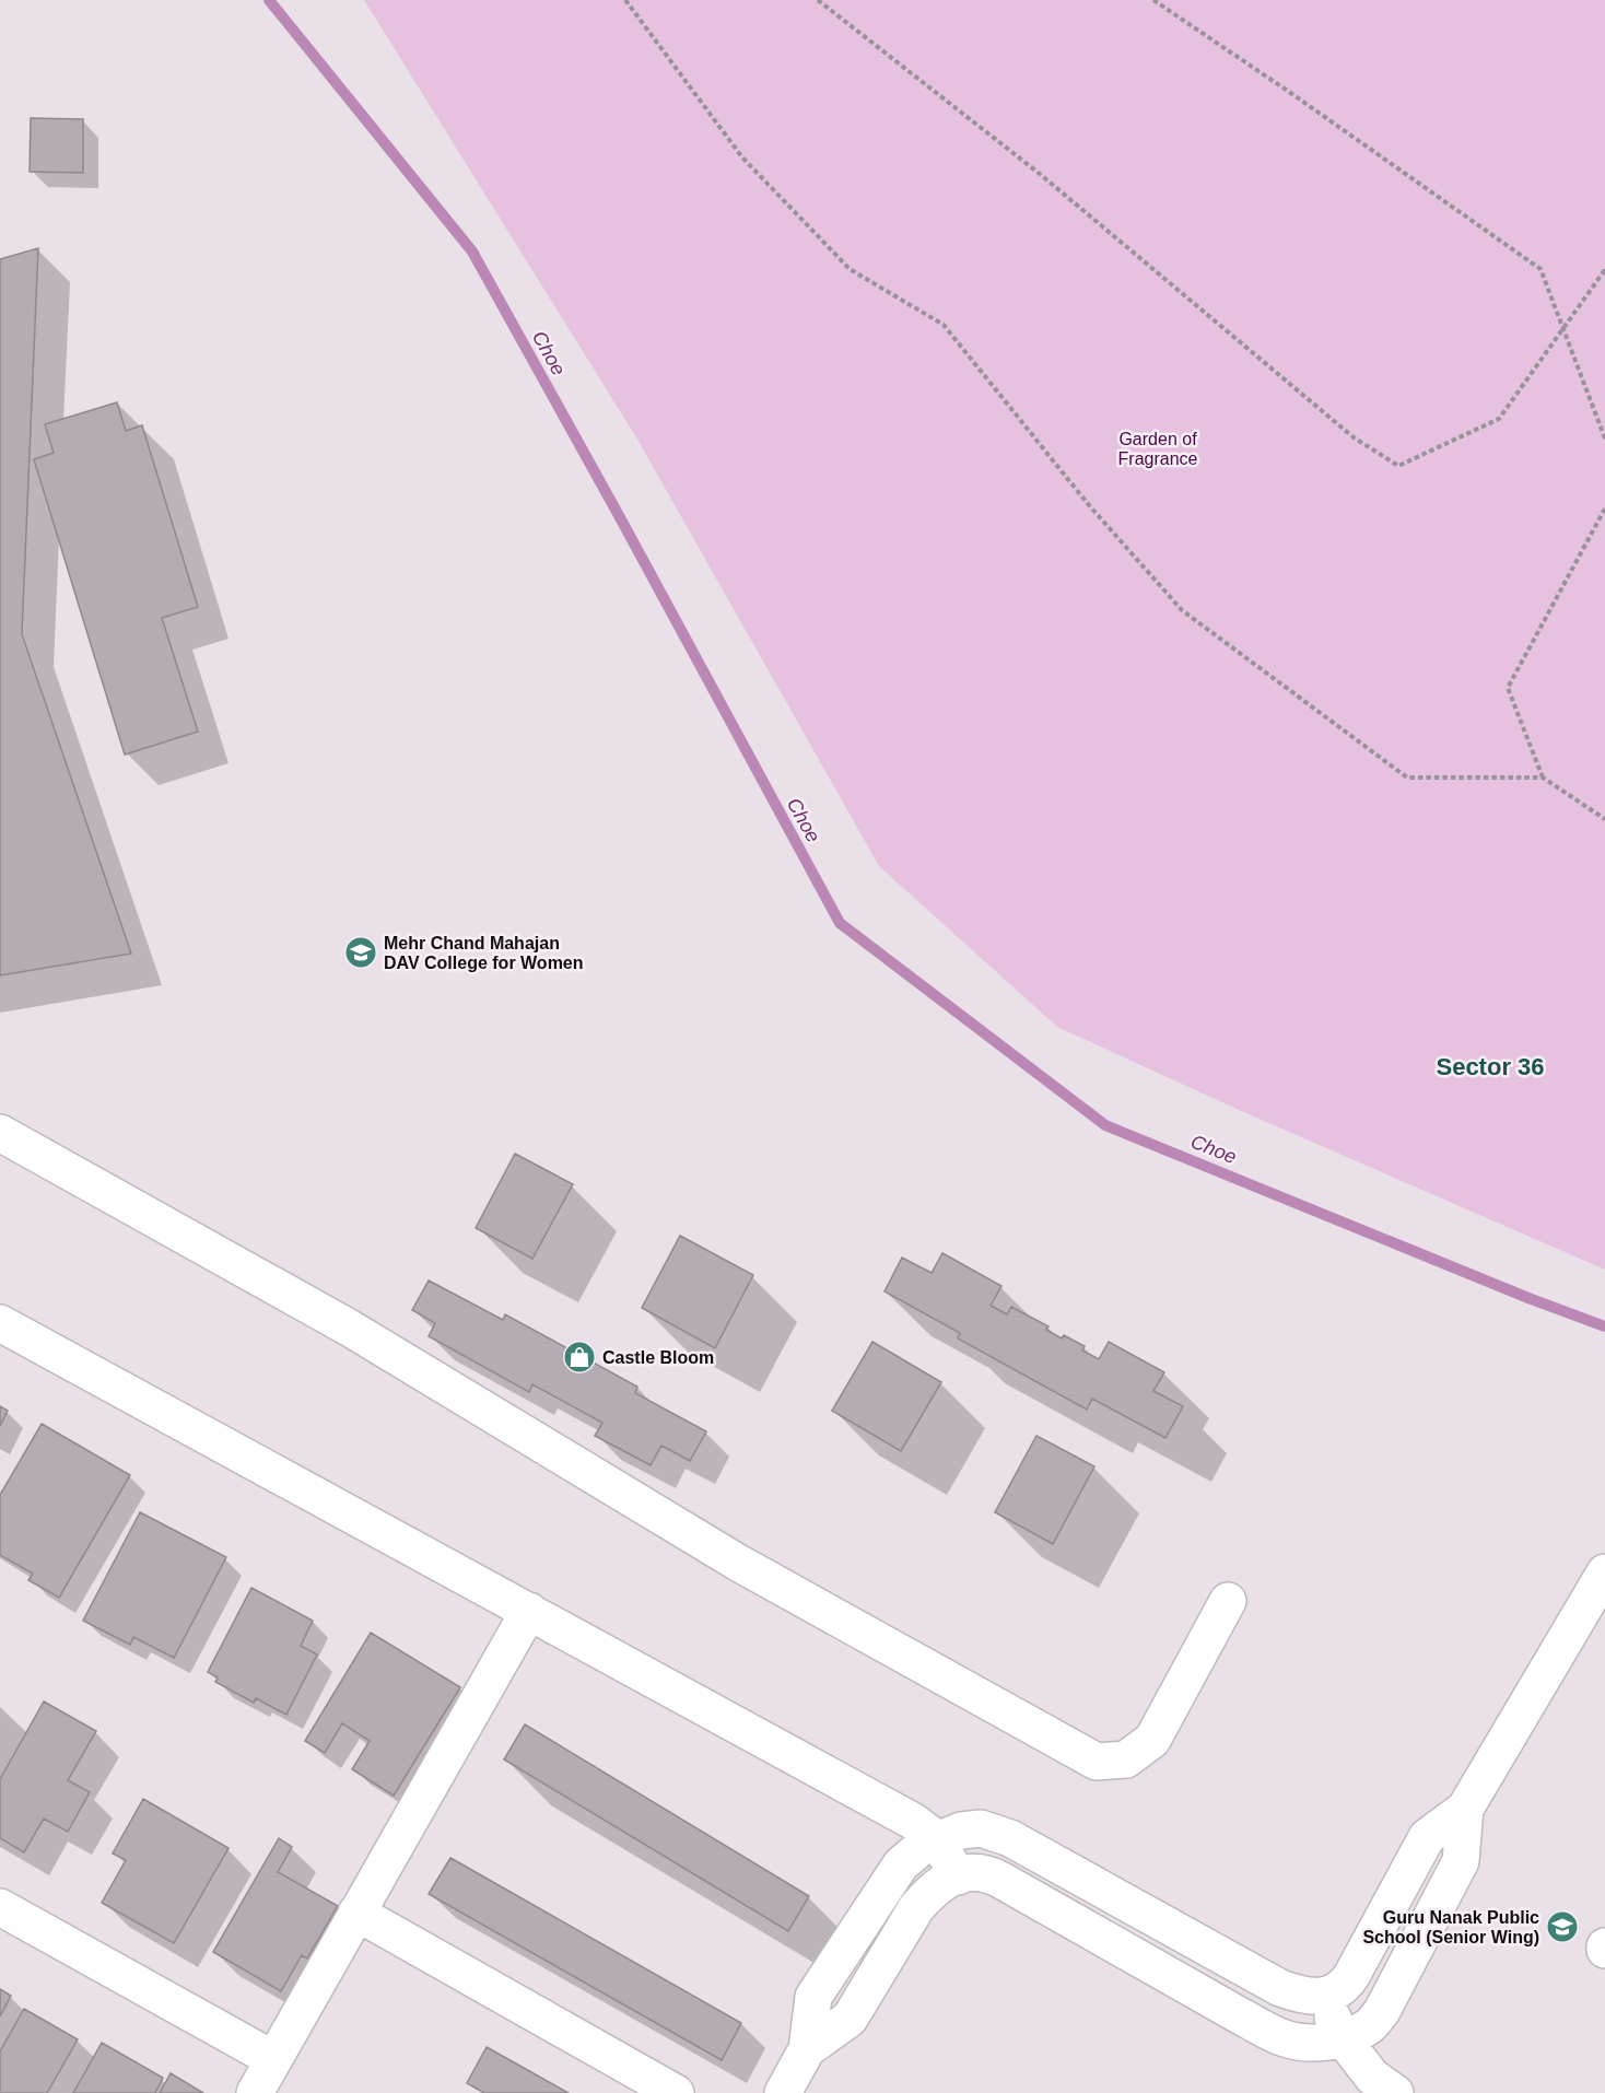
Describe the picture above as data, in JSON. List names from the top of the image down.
{
  "districts": ["Sector 36"],
  "water": ["Choe"],
  "parks": ["Garden of Fragrance"],
  "places": {
    "school or university": ["Mehr Chand Mahajan DAV College for Women", "Guru Nanak Public School (Senior Wing)"],
    "shop": ["Castle Bloom"]
  }
}
